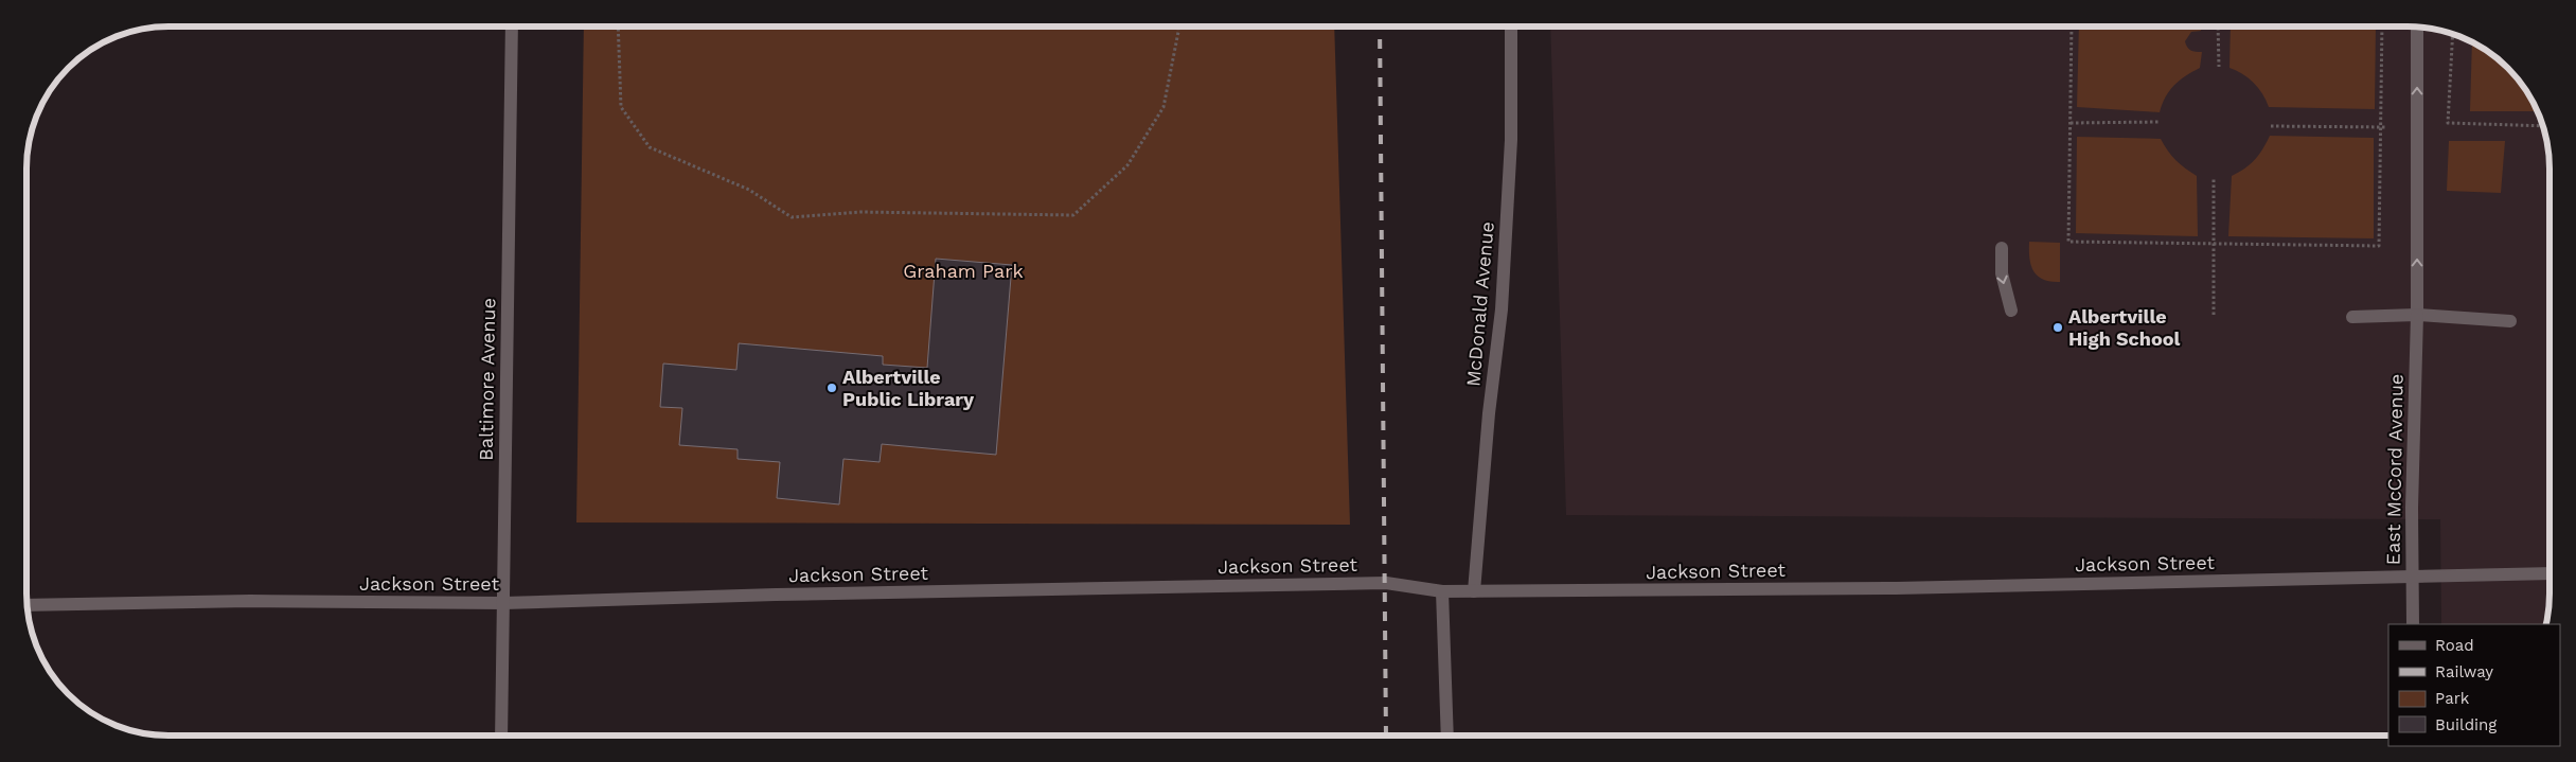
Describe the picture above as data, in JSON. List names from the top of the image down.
{
  "streets": {
    "street": [
      "McDonald Avenue",
      "Baltimore Avenue",
      "East McCord Avenue",
      "Jackson Street"
    ]
  },
  "crossings": [
    ["McDonald Avenue", "Jackson Street"],
    ["Baltimore Avenue", "Jackson Street"],
    ["East McCord Avenue", "Jackson Street"]
  ],
  "one_way": ["East McCord Avenue"],
  "parks": ["Graham Park"],
  "places": ["Albertville High School", "Albertville Public Library"],
  "legend": [
    "Road",
    "Railway",
    "Park",
    "Building"
  ]
}
